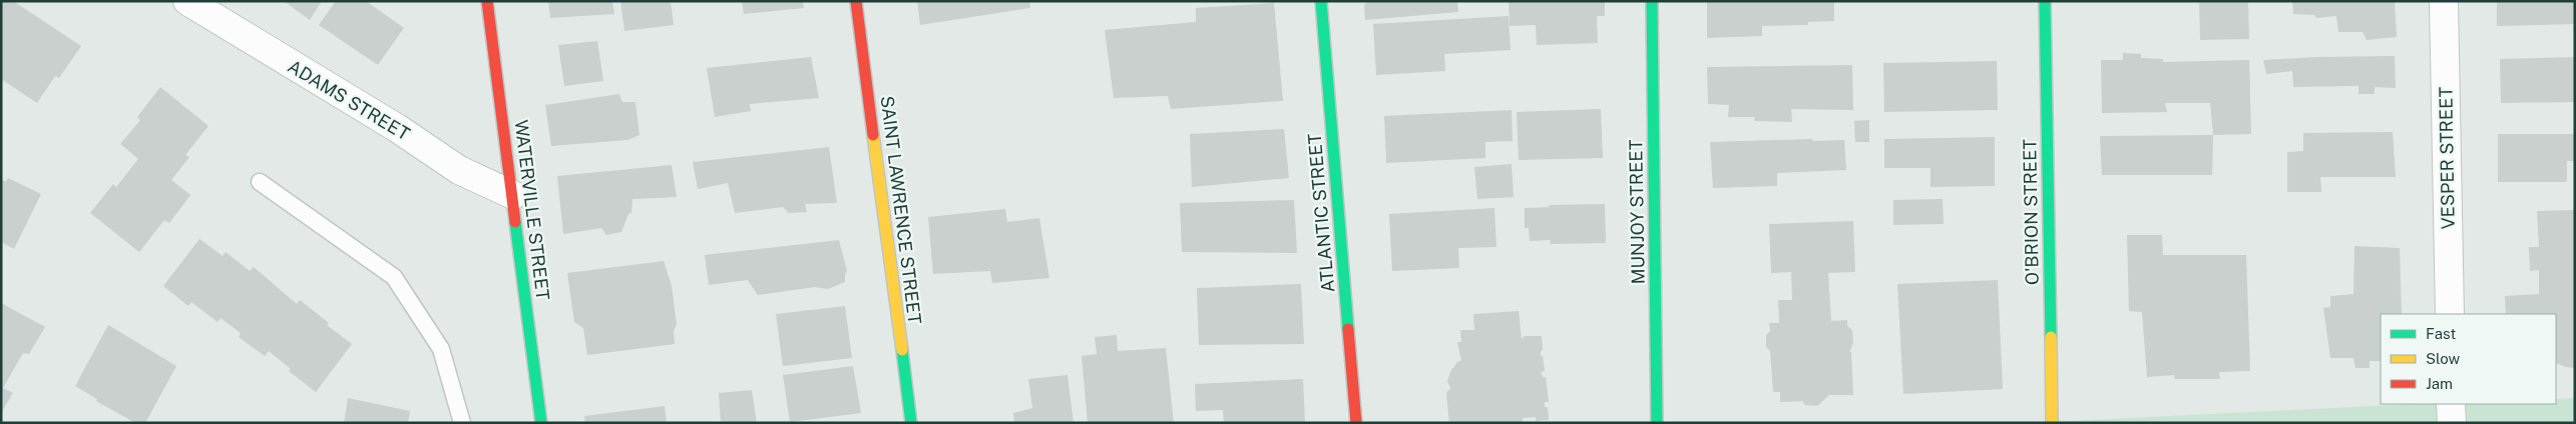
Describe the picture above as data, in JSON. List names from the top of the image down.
{
  "streets": {
    "street": [
      "ADAMS STREET",
      "VESPER STREET",
      "WATERVILLE STREET",
      "SAINT LAWRENCE STREET",
      "MUNJOY STREET",
      "O'BRION STREET",
      "ATLANTIC STREET"
    ]
  },
  "crossings": [
    ["ADAMS STREET", "WATERVILLE STREET"]
  ],
  "legend": ["Fast", "Slow", "Jam"]
}
